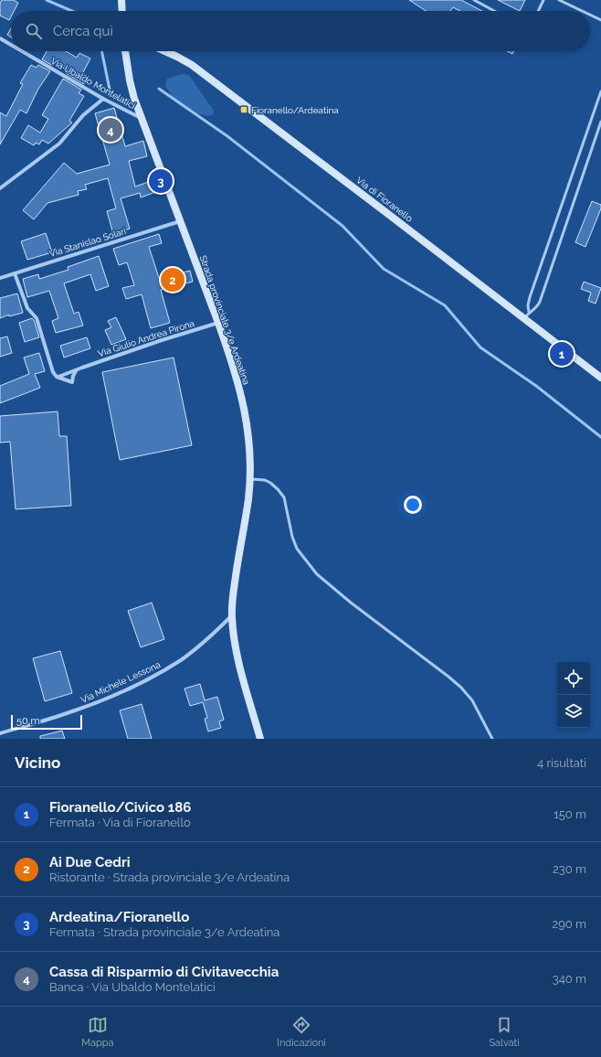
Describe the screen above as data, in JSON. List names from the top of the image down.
{
  "streets": {
    "main road": ["Via di Fioranello", "Strada provinciale 3/e Ardeatina"],
    "street": [
      "Via Ubaldo Montelatici",
      "Via Stanislao Solari",
      "Via Giulio Andrea Pirona",
      "Via Michele Lessona"
    ]
  },
  "crossings": [
    ["Via Ubaldo Montelatici", "Strada provinciale 3/e Ardeatina"],
    ["Via Stanislao Solari", "Strada provinciale 3/e Ardeatina"],
    ["Strada provinciale 3/e Ardeatina", "Via Giulio Andrea Pirona"],
    ["Strada provinciale 3/e Ardeatina", "Via Michele Lessona"]
  ],
  "places": {
    "transit": ["Fioranello/Ardeatina"]
  },
  "scale_bar": "50 m",
  "page": {
    "search": "Cerca qui",
    "pins": [
      "4",
      "3",
      "2",
      "1"
    ],
    "scale": "50 m",
    "heading": ["Vicino", "4 risultati"],
    "list": [
      {
        "mark": "1",
        "name": "Fioranello/Civico 186",
        "note": "Fermata · Via di Fioranello",
        "value": "150 m"
      },
      {
        "mark": "2",
        "name": "Ai Due Cedri",
        "note": "Ristorante · Strada provinciale 3/e Ardeatina",
        "value": "230 m"
      },
      {
        "mark": "3",
        "name": "Ardeatina/Fioranello",
        "note": "Fermata · Strada provinciale 3/e Ardeatina",
        "value": "290 m"
      },
      {
        "mark": "4",
        "name": "Cassa di Risparmio di Civitavecchia",
        "note": "Banca · Via Ubaldo Montelatici",
        "value": "340 m"
      }
    ],
    "nav": ["Mappa", "Indicazioni", "Salvati"]
  }
}
